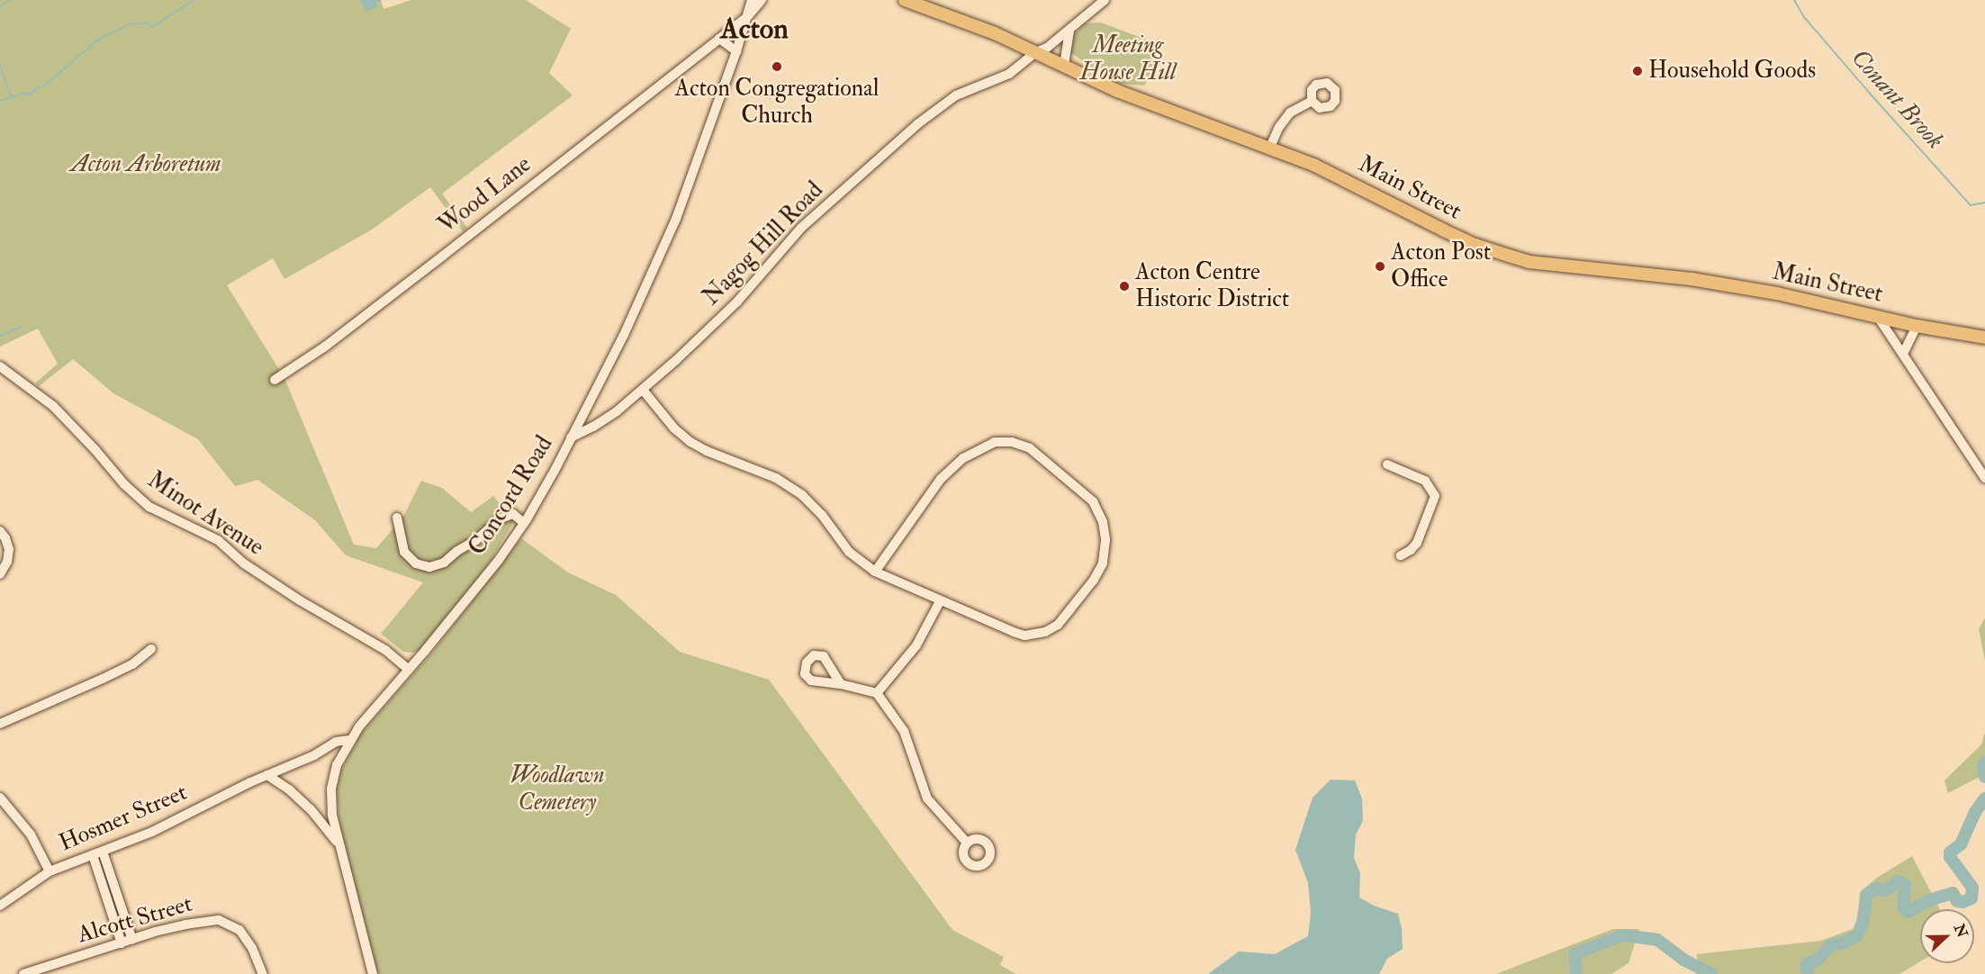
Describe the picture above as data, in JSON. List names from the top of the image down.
{
  "streets": {
    "main road": ["Main Street"],
    "street": [
      "Wood Lane",
      "Nagog Hill Road",
      "Concord Road",
      "Minot Avenue",
      "Hosmer Street",
      "Alcott Street"
    ]
  },
  "crossings": [
    ["Main Street", "Nagog Hill Road"],
    ["Wood Lane", "Concord Road"],
    ["Nagog Hill Road", "Concord Road"],
    ["Concord Road", "Minot Avenue"],
    ["Concord Road", "Hosmer Street"]
  ],
  "districts": ["Acton"],
  "water": ["Conant Brook"],
  "parks": ["Meeting House Hill", "Acton Arboretum", "Woodlawn Cemetery"],
  "places": [
    "Acton Congregational Church",
    "Household Goods",
    "Acton Post Office",
    "Acton Centre Historic District"
  ],
  "north": "right"
}
